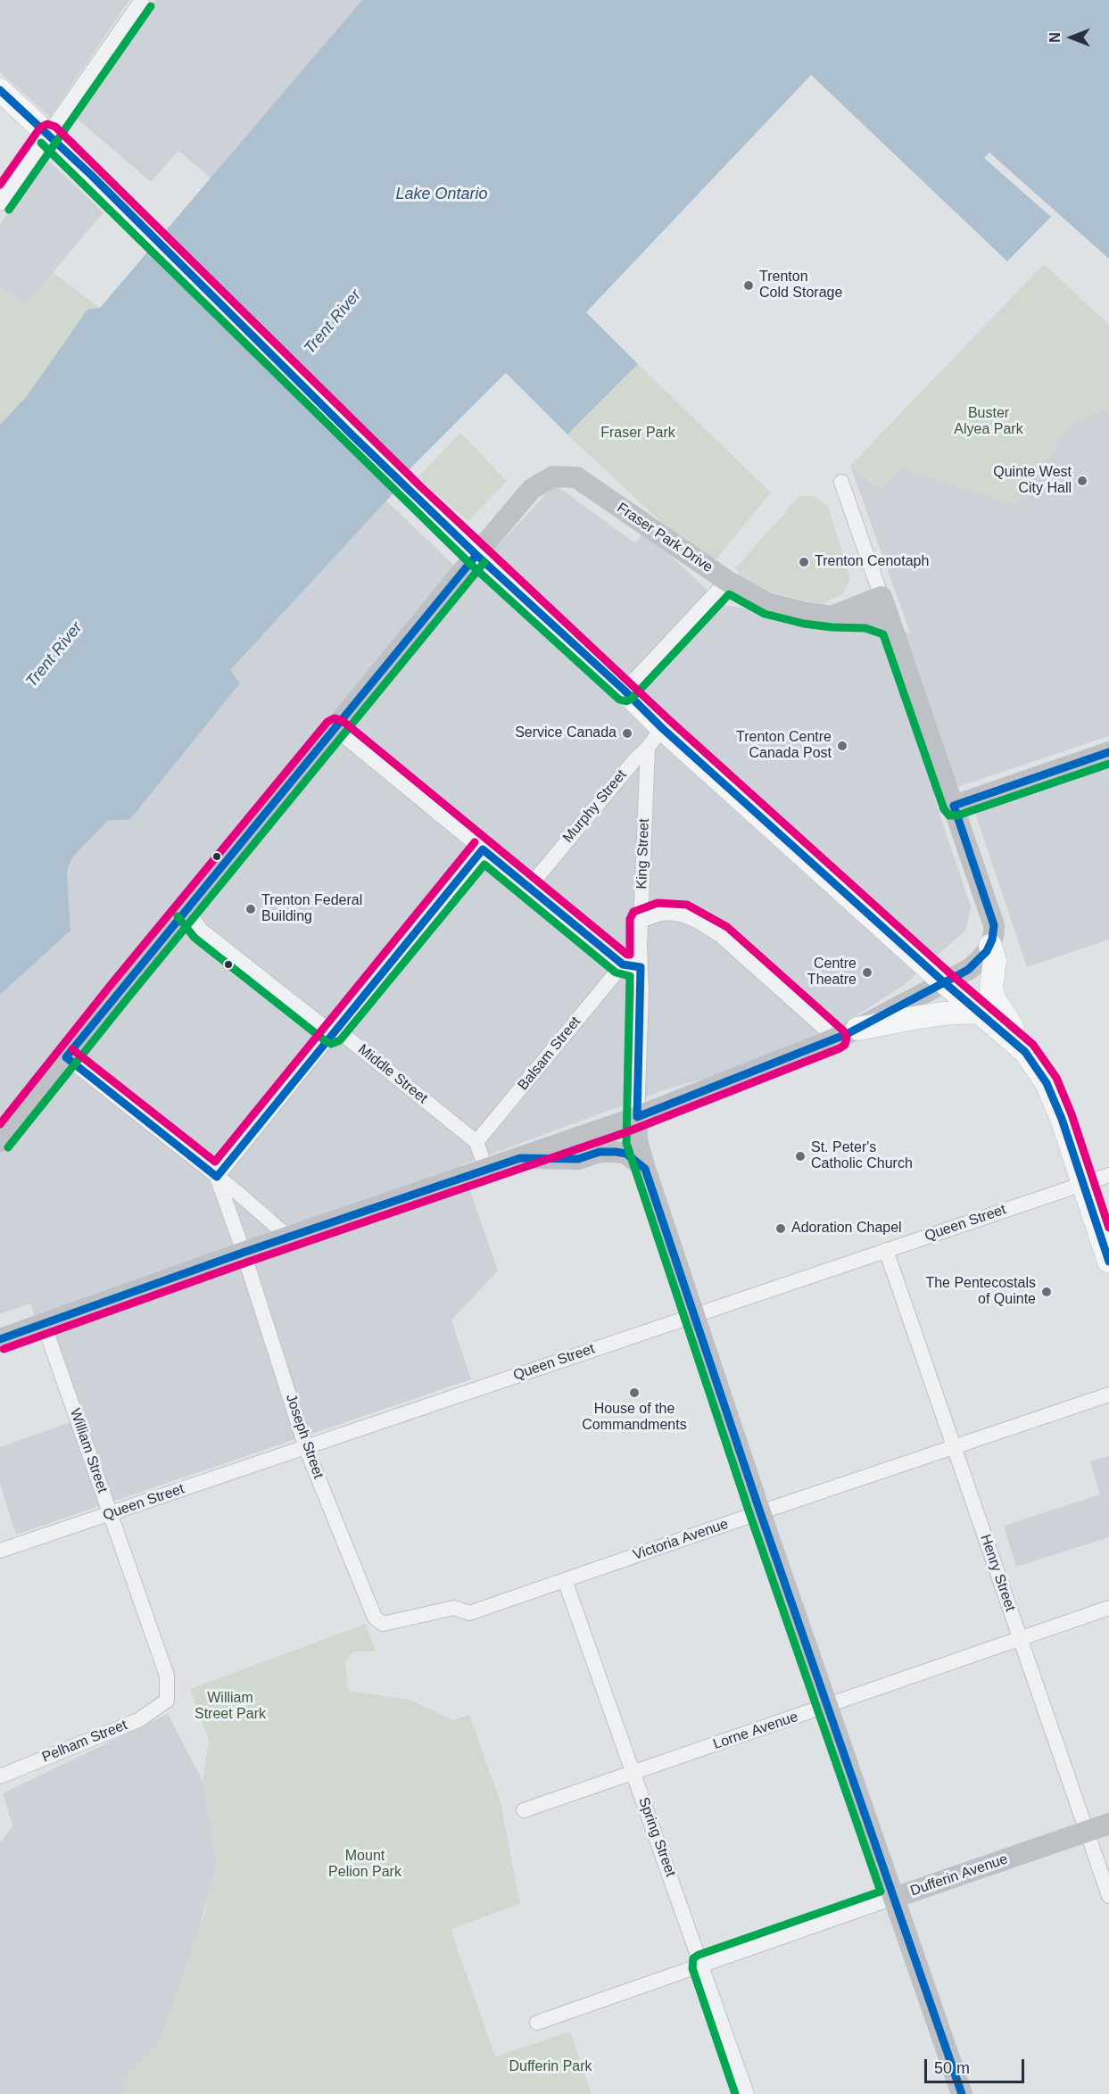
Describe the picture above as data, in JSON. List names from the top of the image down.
{
  "streets": {
    "street": [
      "Fraser Park Drive",
      "Murphy Street",
      "King Street",
      "Balsam Street",
      "Middle Street",
      "Queen Street",
      "Joseph Street",
      "William Street",
      "Victoria Avenue",
      "Henry Street",
      "Lorne Avenue",
      "Pelham Street",
      "Spring Street",
      "Dufferin Avenue"
    ]
  },
  "crossings": [
    ["Fraser Park Drive", "Middle Street"],
    ["Murphy Street", "King Street"],
    ["King Street", "Queen Street"],
    ["King Street", "Victoria Avenue"],
    ["King Street", "Lorne Avenue"],
    ["King Street", "Dufferin Avenue"],
    ["Balsam Street", "Middle Street"],
    ["Queen Street", "Joseph Street"],
    ["Queen Street", "William Street"],
    ["Queen Street", "Henry Street"],
    ["Joseph Street", "Victoria Avenue"],
    ["William Street", "Pelham Street"],
    ["Victoria Avenue", "Henry Street"],
    ["Victoria Avenue", "Spring Street"],
    ["Henry Street", "Lorne Avenue"],
    ["Henry Street", "Dufferin Avenue"],
    ["Lorne Avenue", "Spring Street"],
    ["Spring Street", "Dufferin Avenue"]
  ],
  "water": ["Lake Ontario", "Trent River"],
  "parks": [
    "Buster Alyea Park",
    "Fraser Park",
    "William Street Park",
    "Mount Pelion Park",
    "Dufferin Park"
  ],
  "places": [
    "Trenton Cold Storage",
    "Quinte West City Hall",
    "Trenton Cenotaph",
    "Service Canada",
    "Trenton Centre Canada Post",
    "Trenton Federal Building",
    "Centre Theatre",
    "St. Peter's Catholic Church",
    "Adoration Chapel",
    "The Pentecostals of Quinte",
    "House of the Commandments"
  ],
  "scale_bar": "50 m",
  "north": "left"
}
